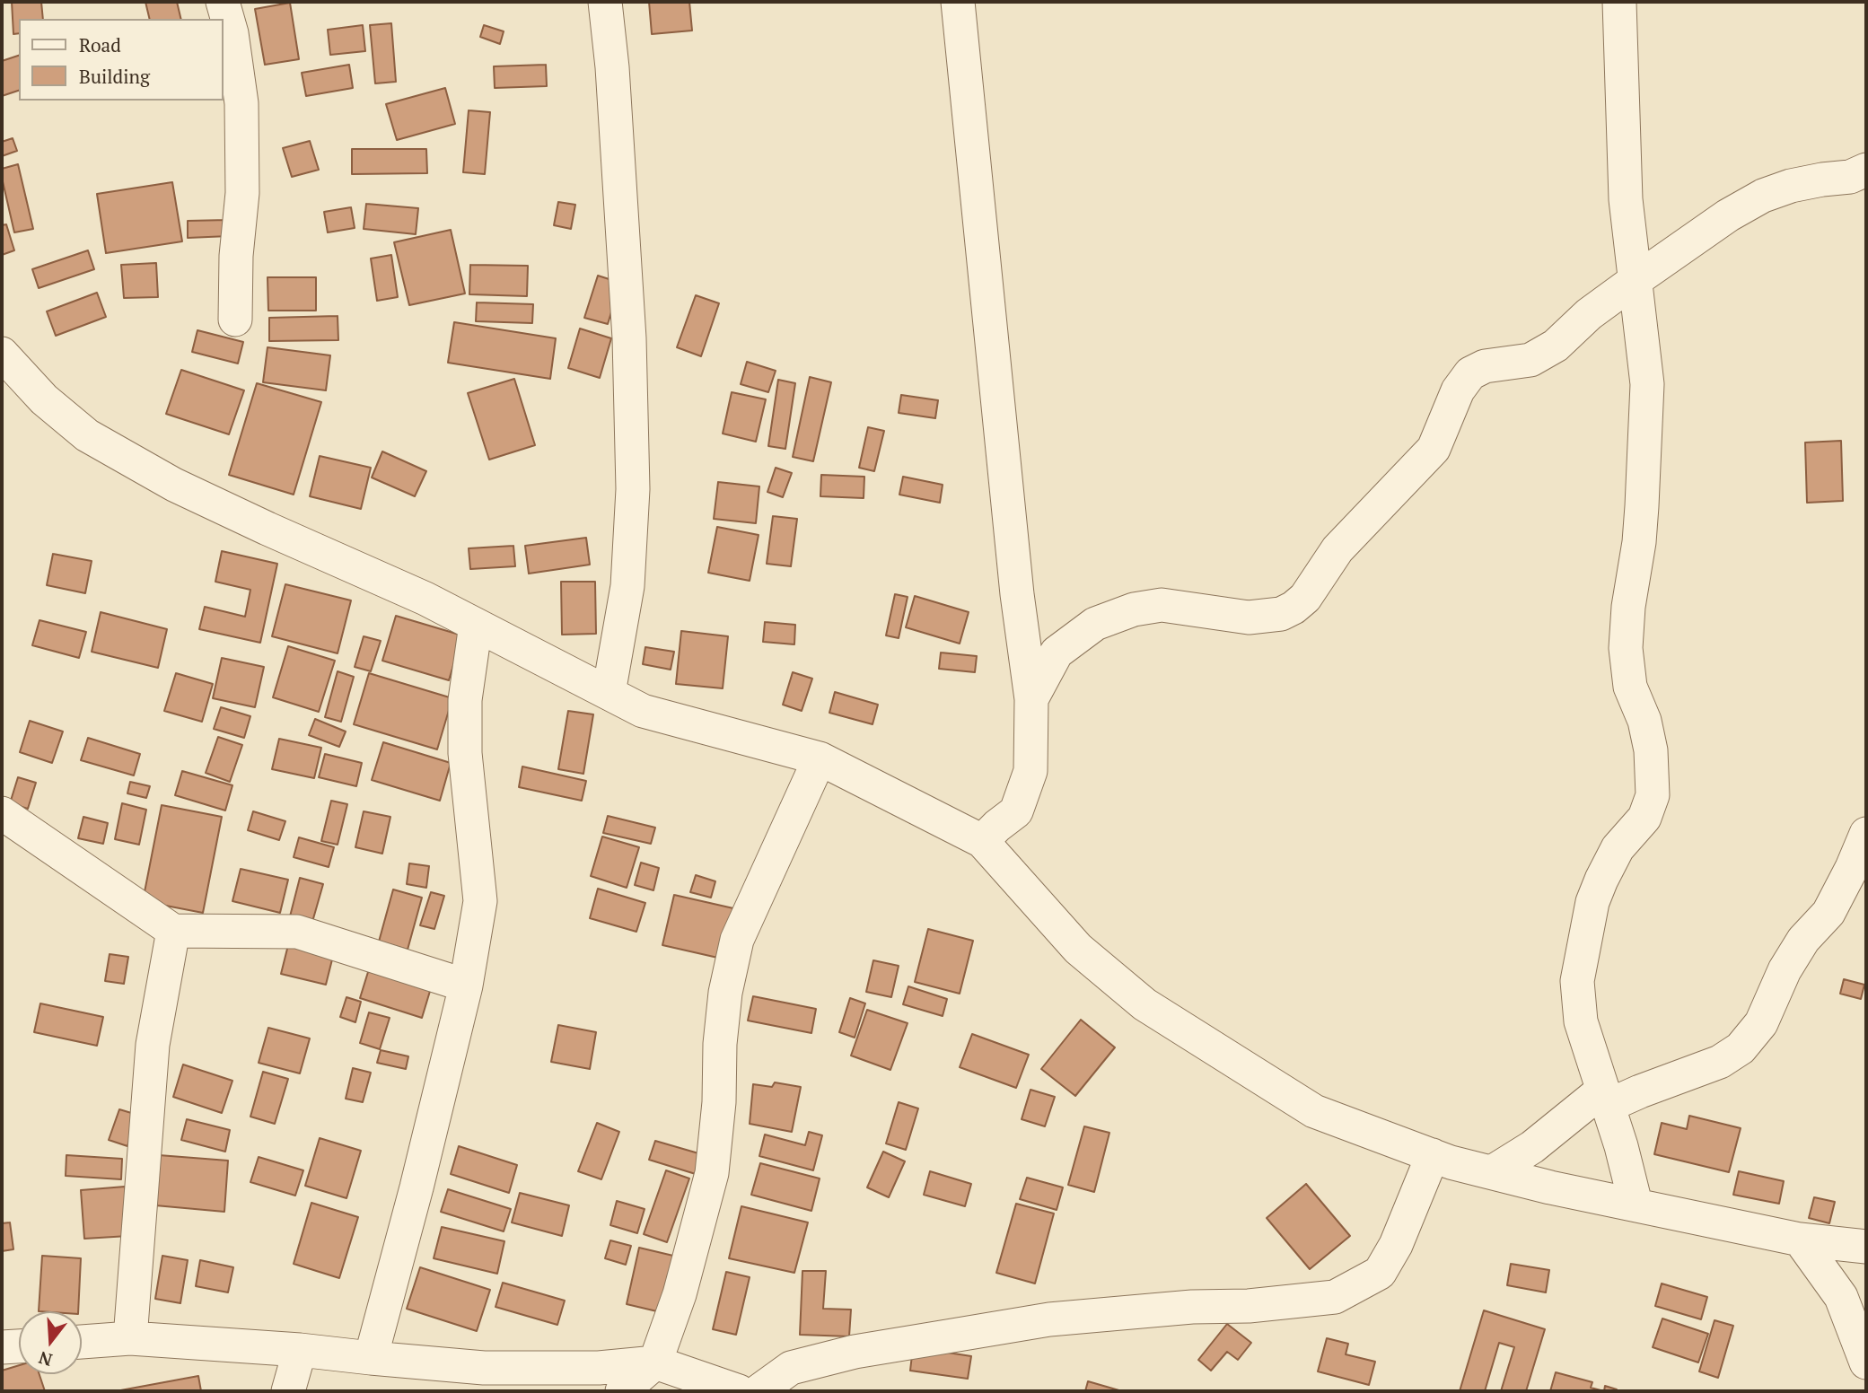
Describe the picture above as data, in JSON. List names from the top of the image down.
{
  "legend": ["Road", "Building"],
  "north": "bottom"
}
